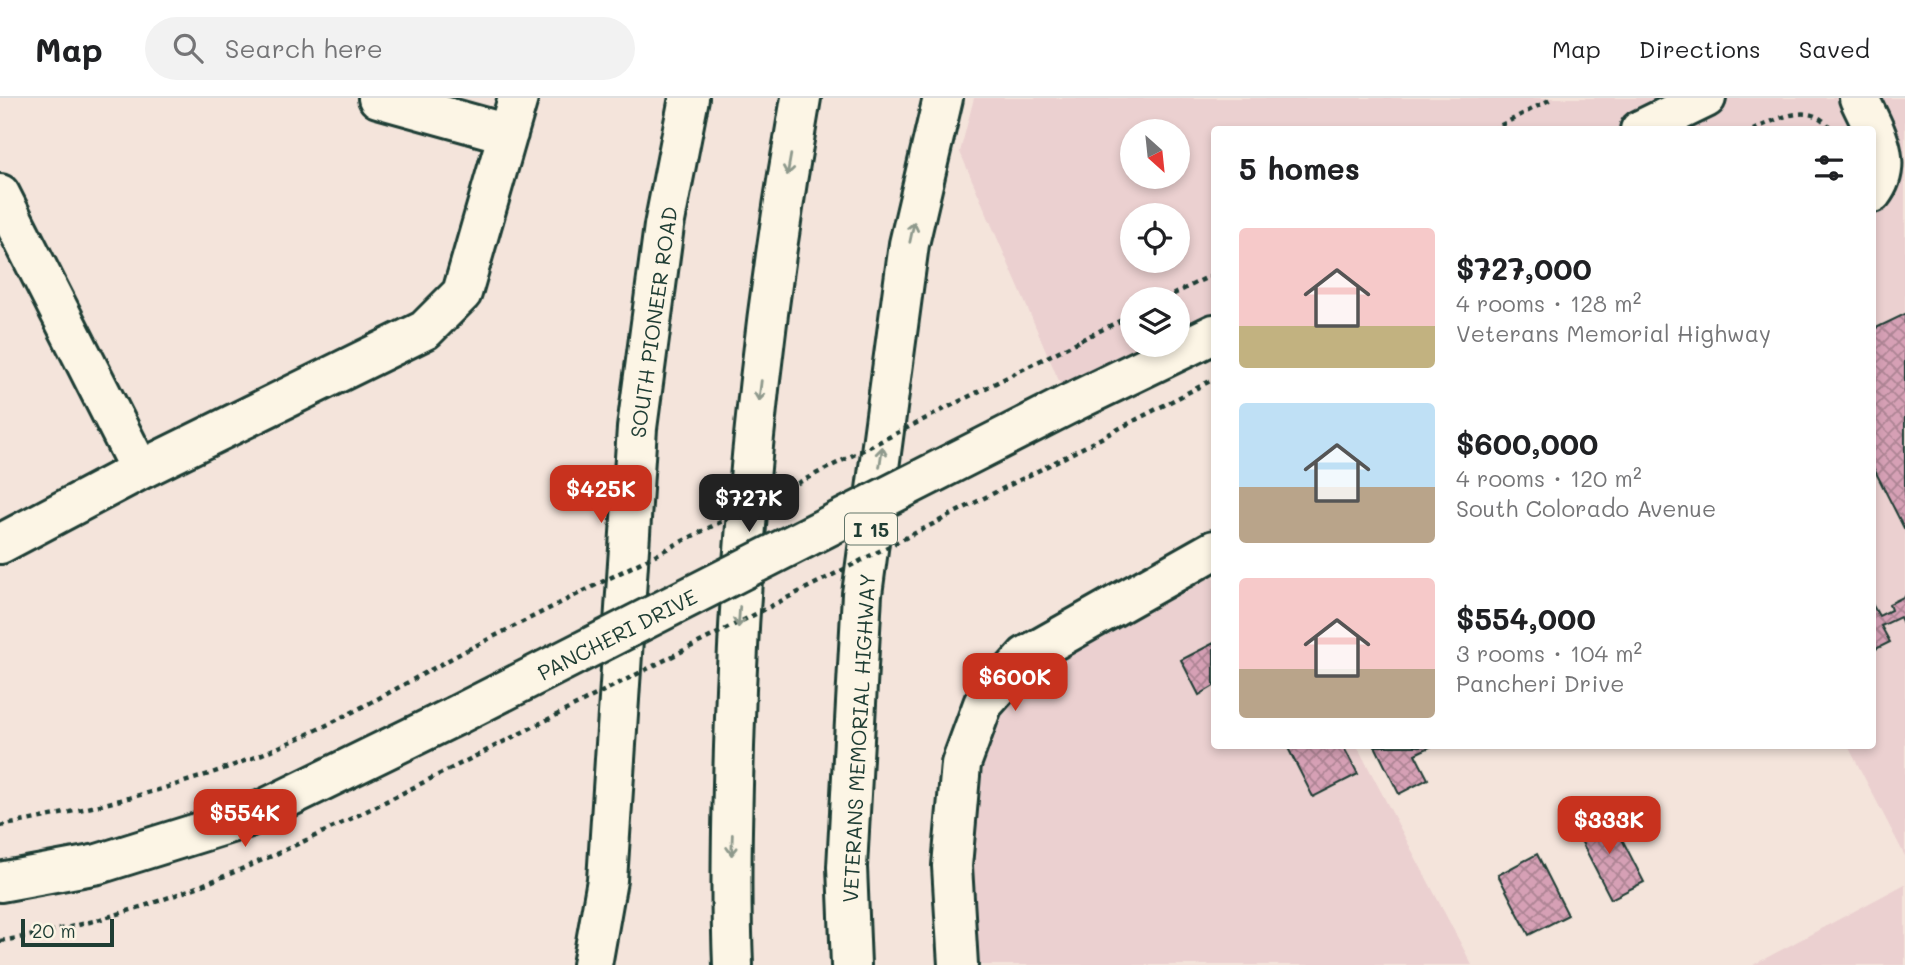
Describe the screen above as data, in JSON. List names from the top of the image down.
{
  "streets": {
    "main road": [
      "SOUTH PIONEER ROAD",
      "I 15",
      "PANCHERI DRIVE",
      "VETERANS MEMORIAL HIGHWAY"
    ]
  },
  "scale_bar": "20 m",
  "north": "bottom right",
  "page": {
    "header": "Map",
    "search": "Search here",
    "nav": ["Map", "Directions", "Saved"],
    "heading": "5 homes",
    "list": [
      {
        "name": "$727,000",
        "note": "4 rooms · 128 m² · Veterans Memorial Highway"
      },
      {
        "name": "$600,000",
        "note": "4 rooms · 120 m² · South Colorado Avenue"
      },
      {
        "name": "$554,000",
        "note": "3 rooms · 104 m² · Pancheri Drive"
      }
    ],
    "price": [
      "$425K",
      "$727K",
      "$600K",
      "$554K",
      "$333K"
    ],
    "scale": "20 m"
  }
}
